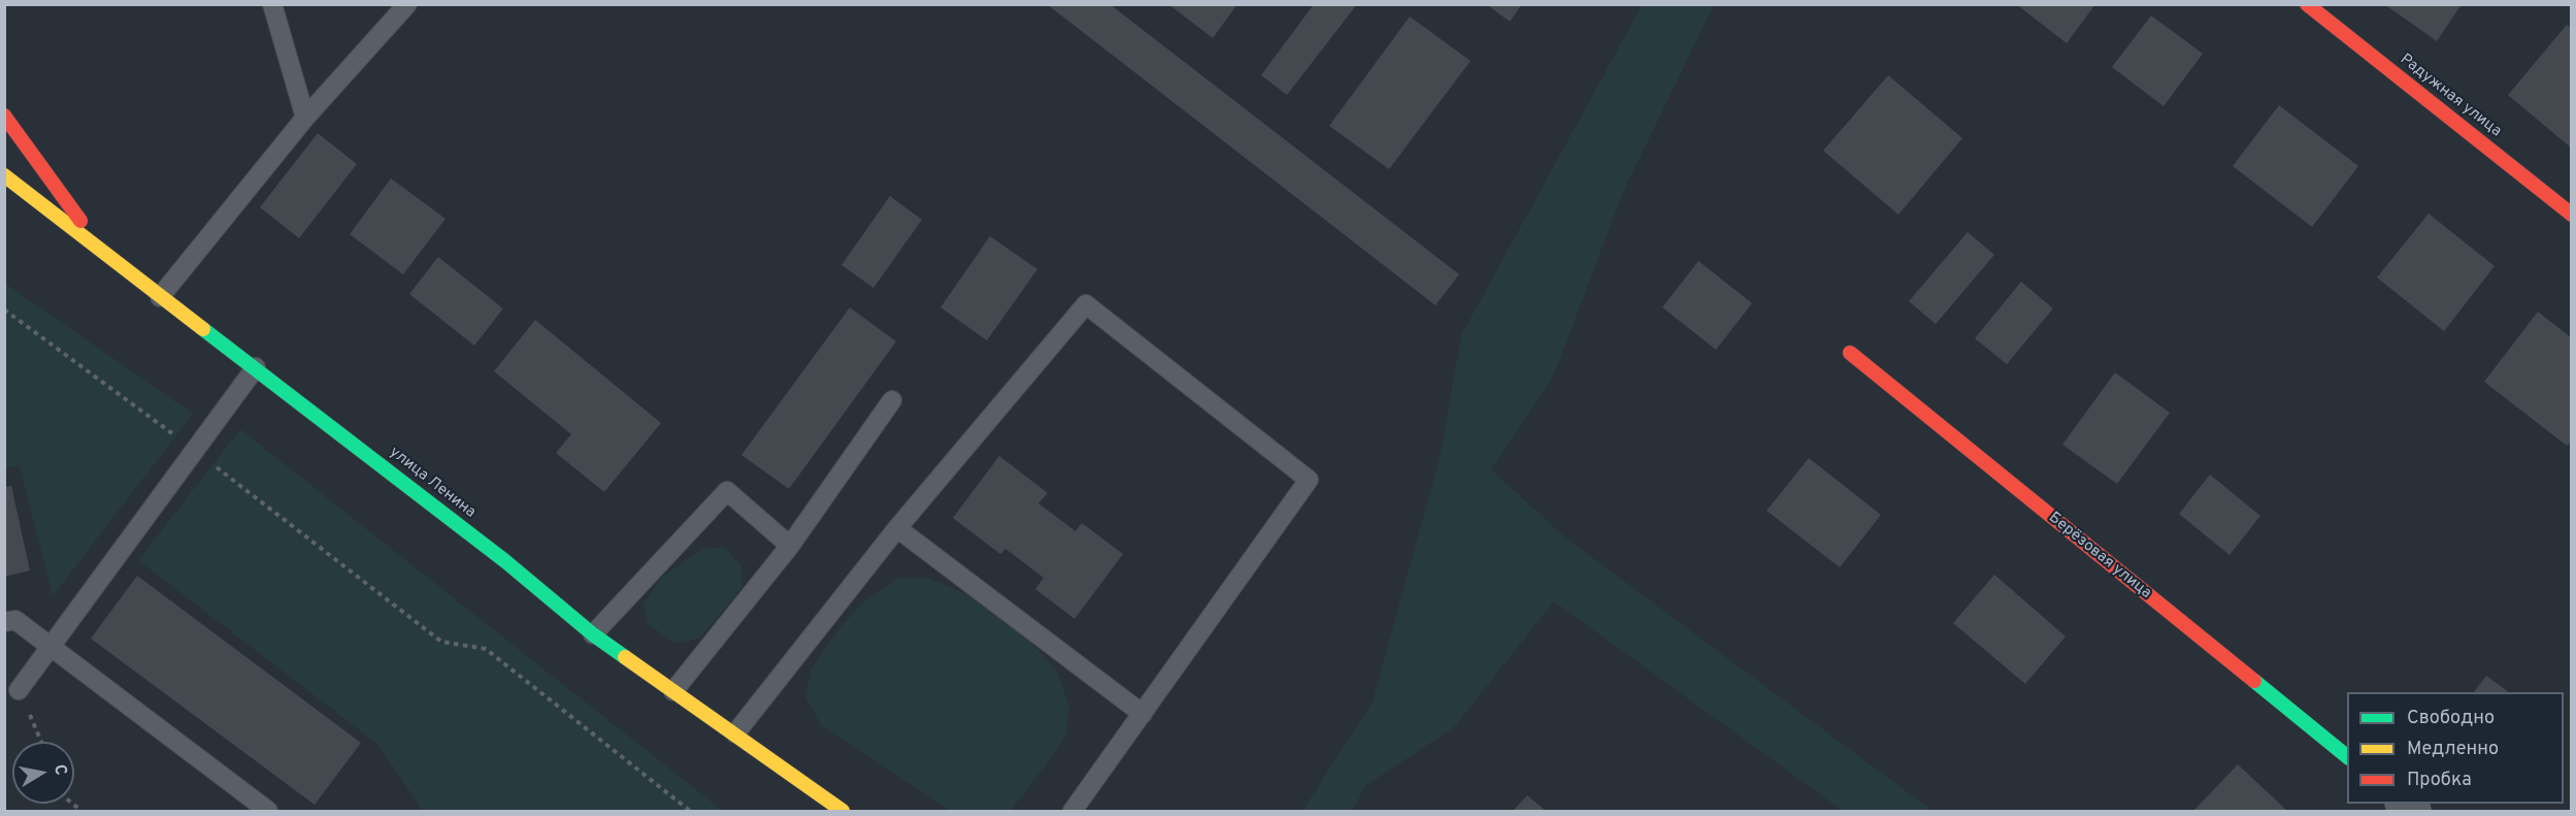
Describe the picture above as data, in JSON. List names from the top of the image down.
{
  "streets": {
    "street": ["Радужная улица", "улица Ленина", "Берёзовая улица"]
  },
  "legend": ["Свободно", "Медленно", "Пробка"],
  "north": "right"
}
